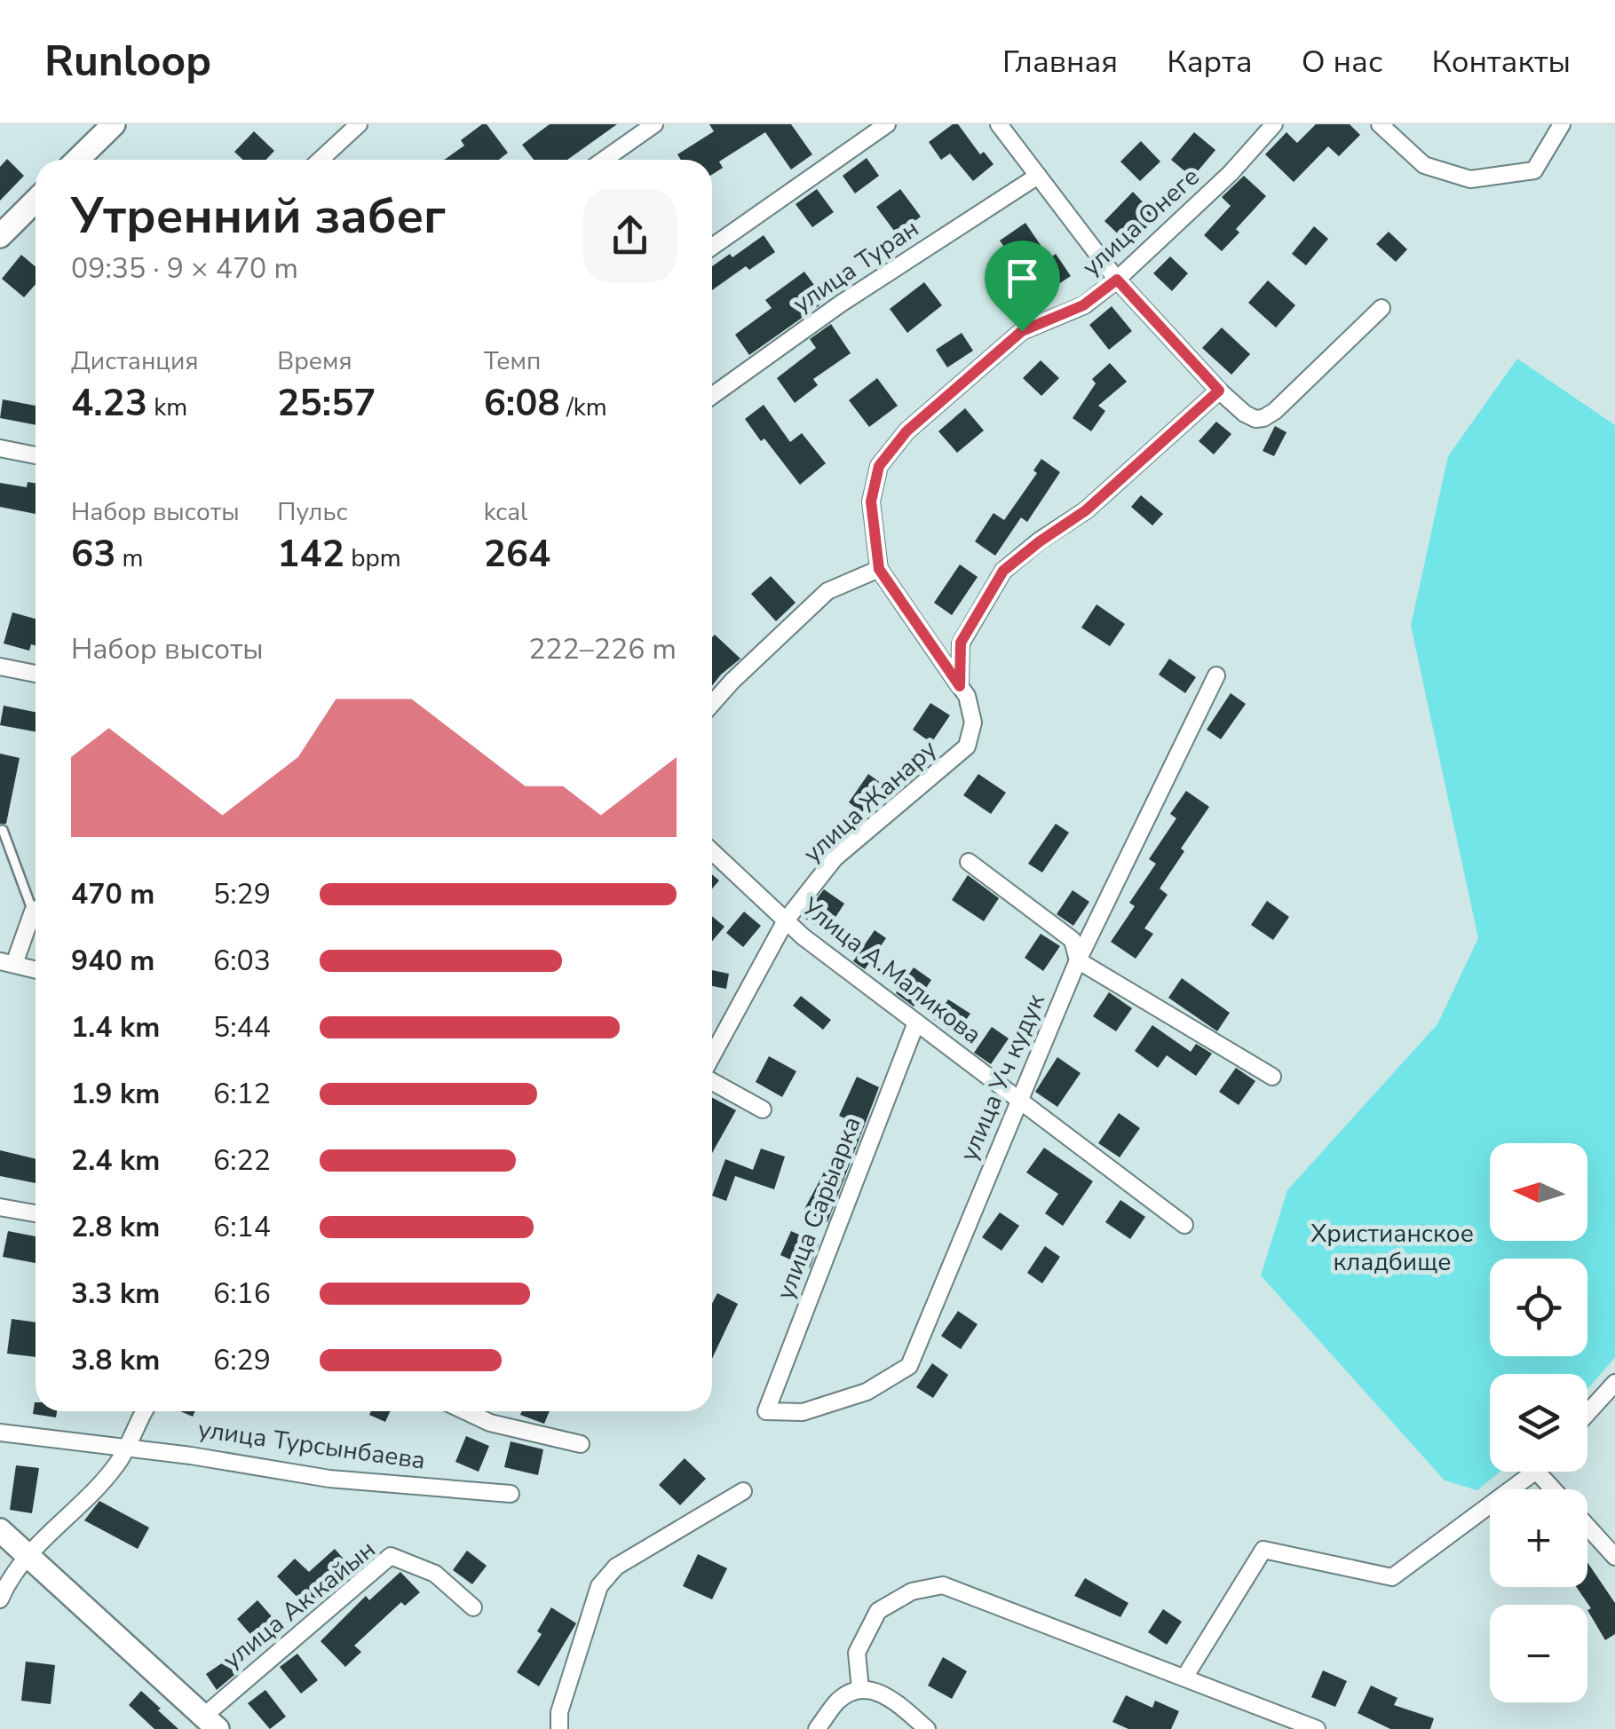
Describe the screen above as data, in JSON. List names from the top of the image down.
{
  "streets": {
    "street": [
      "улица Онеге",
      "улица Туран",
      "улица Жанару",
      "Улица А.Маликова",
      "улица Уч кудук",
      "улица Сарыарка",
      "улица Турсынбаева",
      "улица Ак кайын"
    ]
  },
  "crossings": [
    ["улица Жанару", "Улица А.Маликова"],
    ["Улица А.Маликова", "улица Уч кудук"],
    ["Улица А.Маликова", "улица Сарыарка"],
    ["улица Уч кудук", "улица Сарыарка"]
  ],
  "parks": ["Христианское кладбище"],
  "north": "left",
  "page": {
    "header": "Runloop",
    "nav": [
      "Главная",
      "Карта",
      "О нас",
      "Контакты"
    ],
    "heading": ["Утренний забег", "09:35 · 9 × 470 m"],
    "stats": [
      ["Дистанция", "4.23 km"],
      ["Время", "25:57"],
      ["Темп", "6:08 /km"],
      ["Набор высоты", "63 m"],
      ["Пульс", "142 bpm"],
      ["kcal", "264"]
    ],
    "chart": ["Набор высоты", "222–226 m"],
    "list": [
      {
        "name": "470 m",
        "note": "5:29"
      },
      {
        "name": "940 m",
        "note": "6:03"
      },
      {
        "name": "1.4 km",
        "note": "5:44"
      },
      {
        "name": "1.9 km",
        "note": "6:12"
      },
      {
        "name": "2.4 km",
        "note": "6:22"
      },
      {
        "name": "2.8 km",
        "note": "6:14"
      },
      {
        "name": "3.3 km",
        "note": "6:16"
      },
      {
        "name": "3.8 km",
        "note": "6:29"
      }
    ],
    "map_buttons": ["+", "−"]
  }
}
